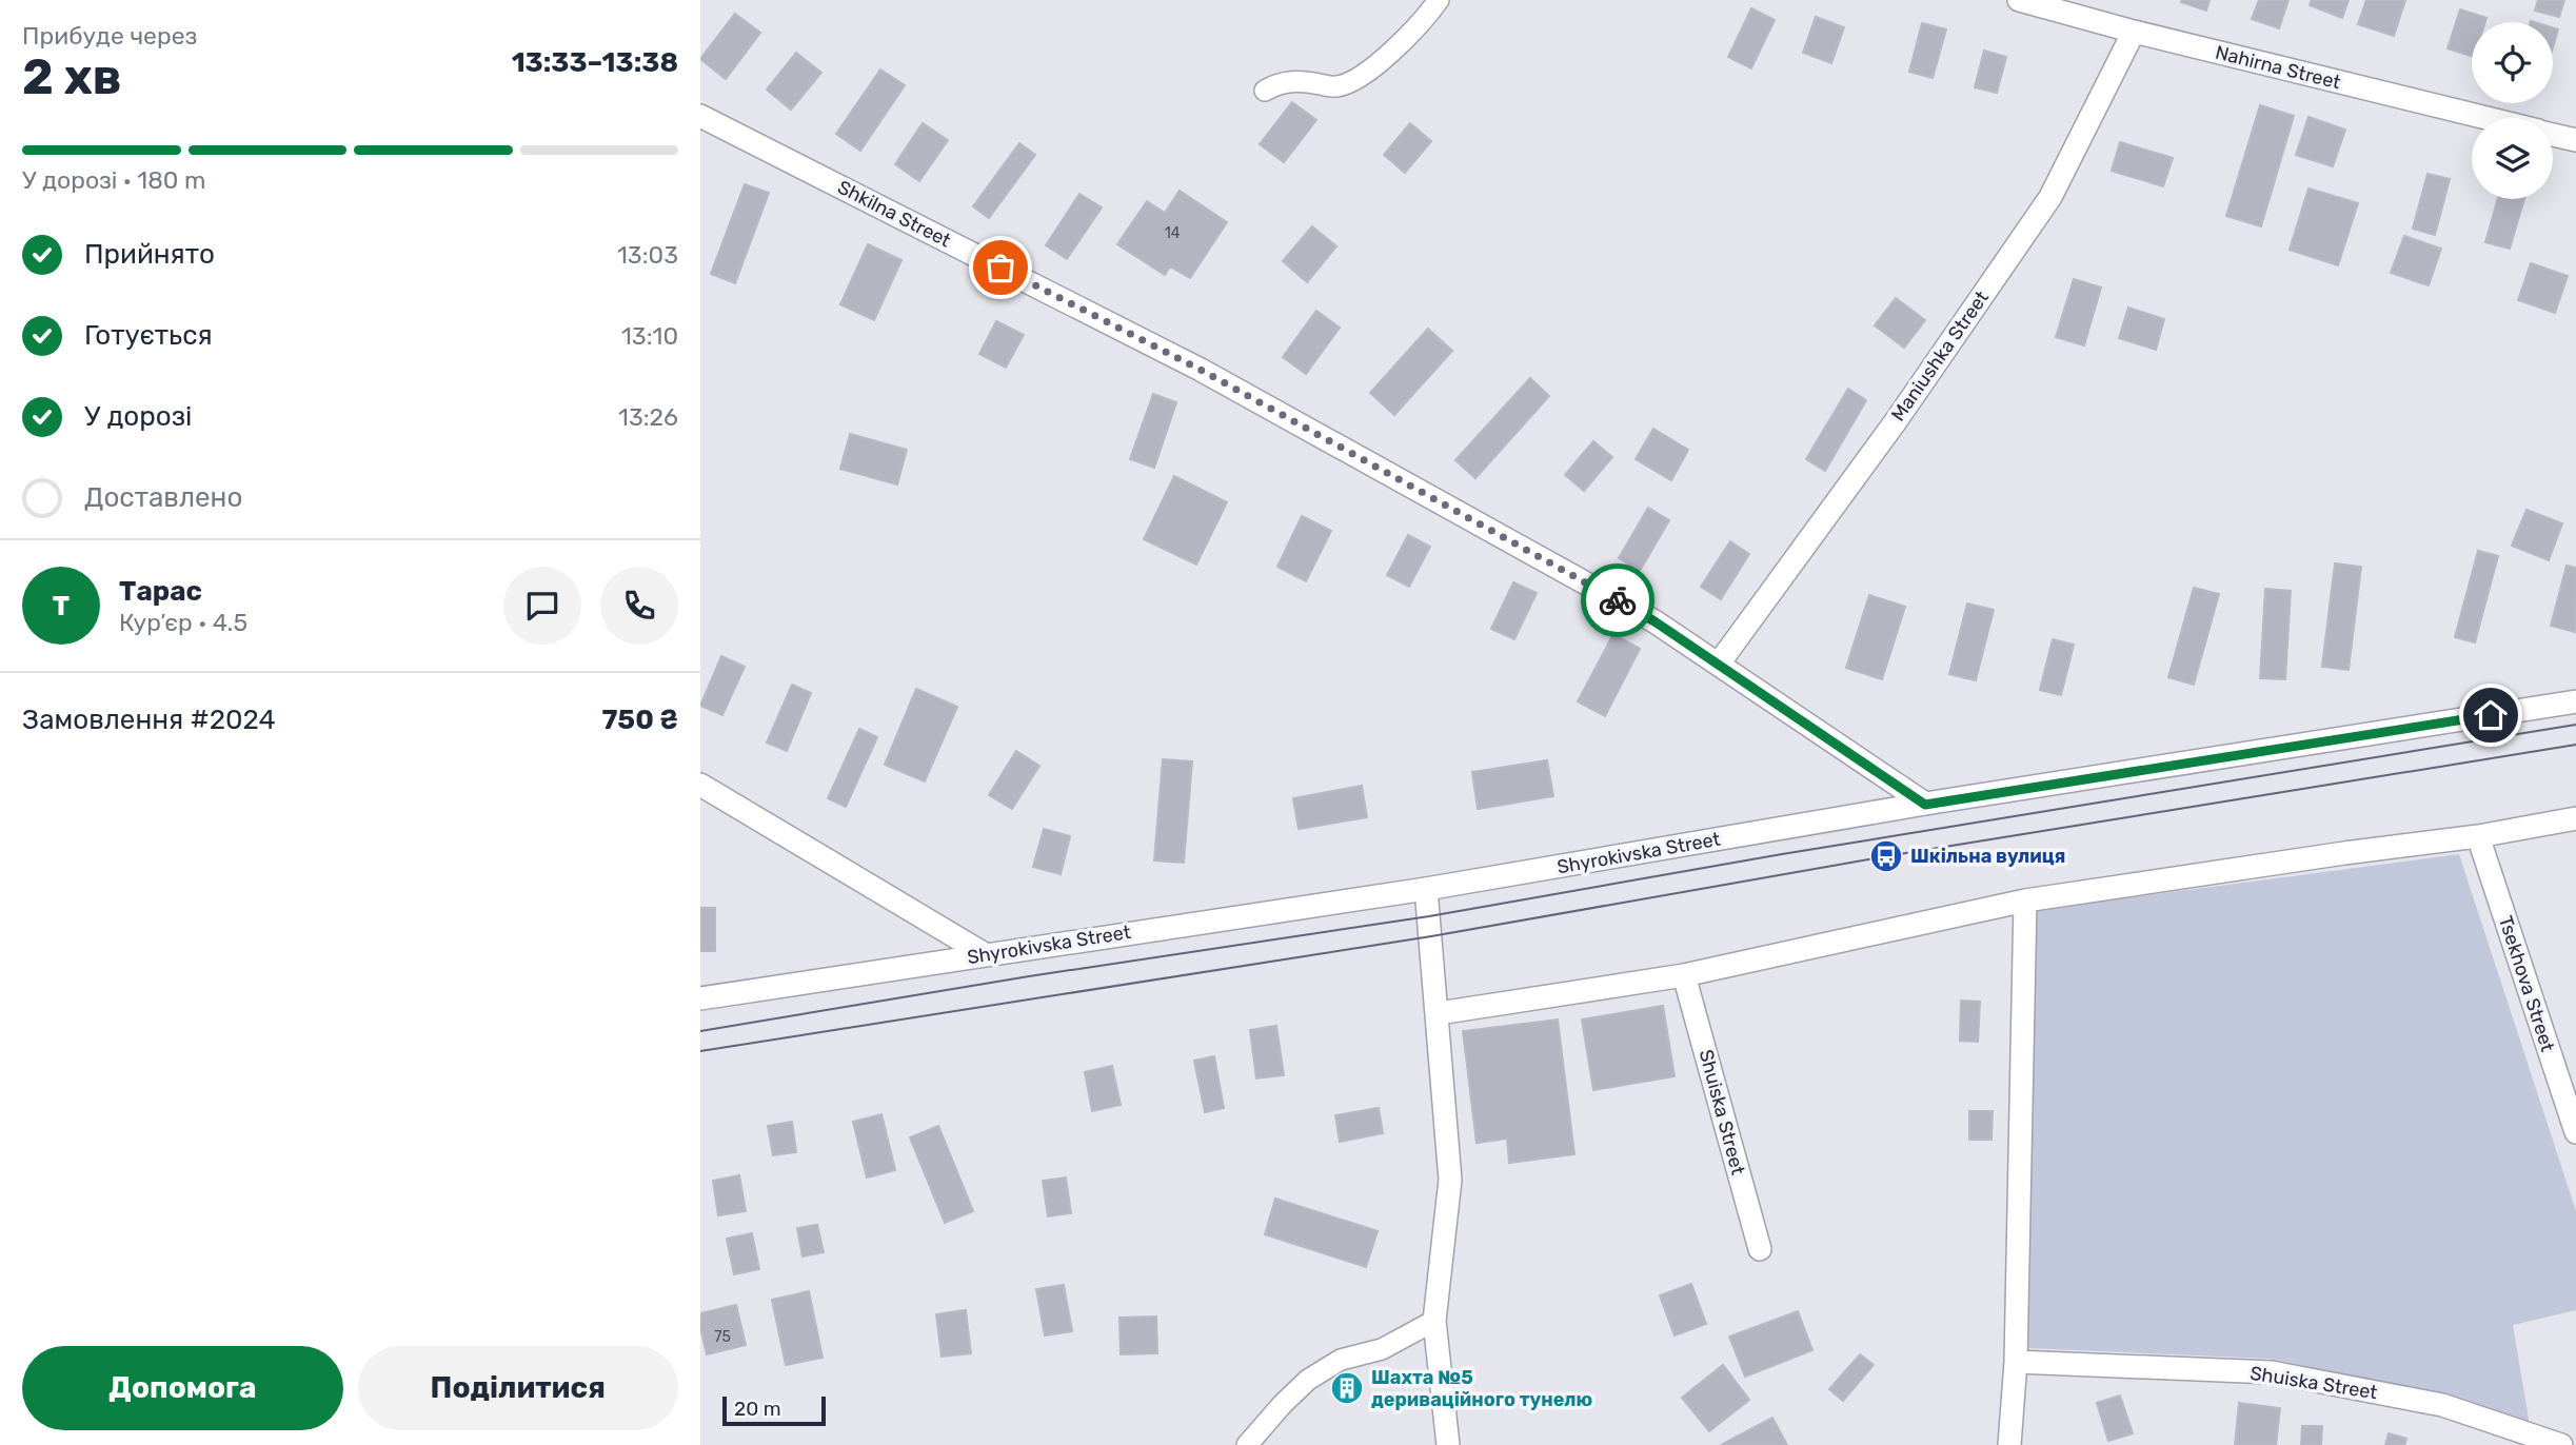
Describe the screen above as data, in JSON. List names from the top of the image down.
{
  "streets": {
    "street": [
      "Nahirna Street",
      "Shkilna Street",
      "Maniushka Street",
      "Shyrokivska Street",
      "Tsekhova Street",
      "Shuiska Street"
    ]
  },
  "crossings": [
    ["Nahirna Street", "Maniushka Street"],
    ["Shkilna Street", "Maniushka Street"],
    ["Shkilna Street", "Shyrokivska Street"]
  ],
  "places": {
    "bus stop": ["Шкільна вулиця"],
    "building": ["Шахта №5 дериваційного тунелю"]
  },
  "house_numbers": ["14", "75"],
  "scale_bar": "20 m",
  "page": {
    "heading": ["2 хв", "Прибуде через", "13:33–13:38"],
    "panel": [
      "Тарас",
      "Кур’єр · 4.5",
      "Замовлення #2024",
      "750 ₴"
    ],
    "bar": "У дорозі · 180 m",
    "list": [
      ["Прийнято", "13:03"],
      ["Готується", "13:10"],
      ["У дорозі", "13:26"],
      "Доставлено"
    ],
    "round": "Т",
    "buttons": ["Допомога", "Поділитися"],
    "scale": "20 m"
  }
}
